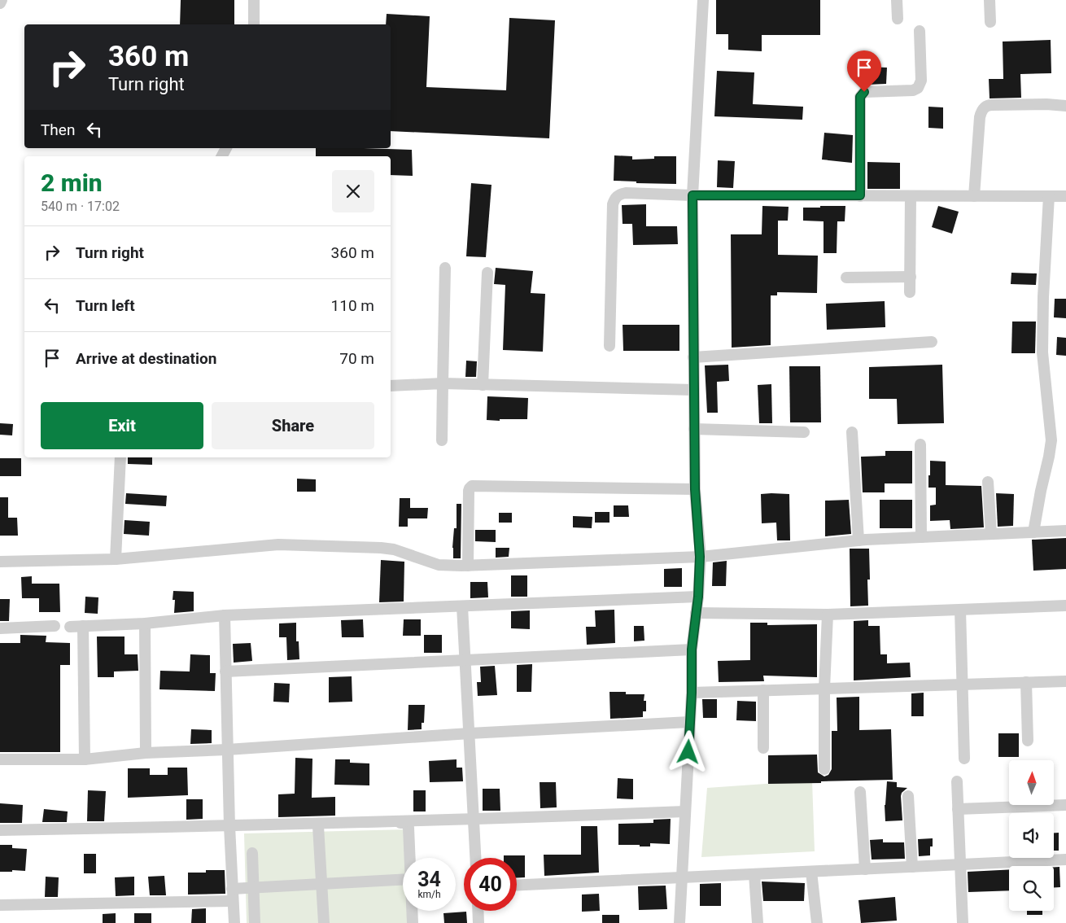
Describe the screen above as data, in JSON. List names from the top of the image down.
{
  "north": "top",
  "page": {
    "turn": ["360 m", "Turn right"],
    "then": "Then",
    "heading": ["2 min", "540 m · 17:02"],
    "list": [
      {
        "name": "Turn right",
        "value": "360 m"
      },
      {
        "name": "Turn left",
        "value": "110 m"
      },
      {
        "name": "Arrive at destination",
        "value": "70 m"
      }
    ],
    "buttons": ["Exit", "Share"],
    "speed": "34 km/h",
    "limit": "40"
  }
}
